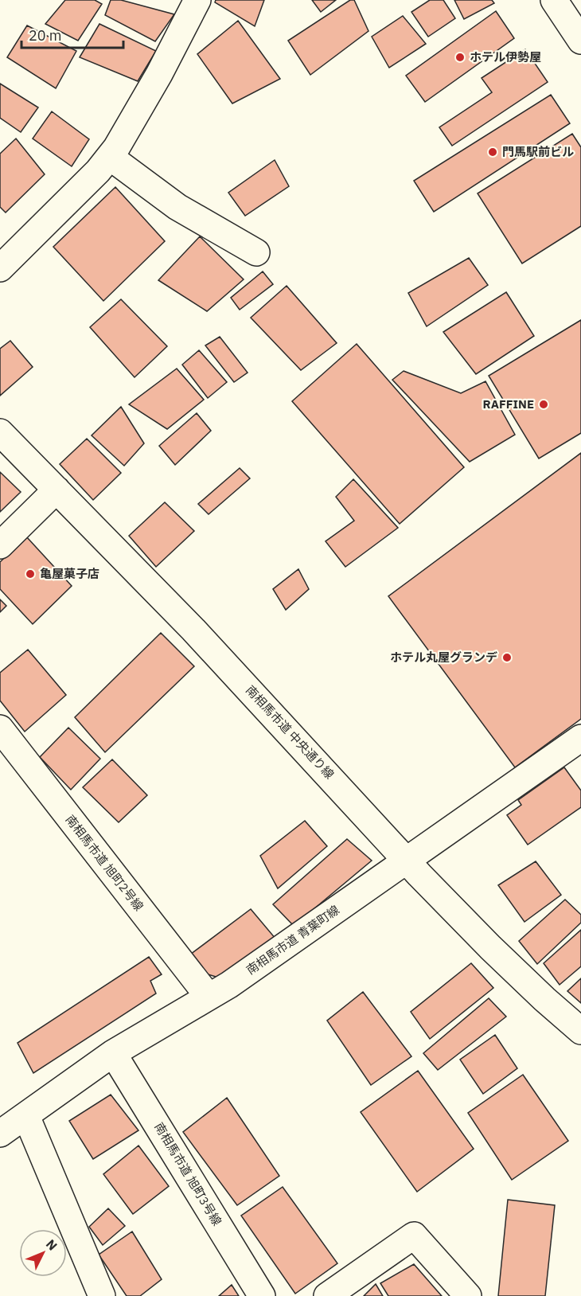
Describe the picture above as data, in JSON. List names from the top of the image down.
{
  "streets": {
    "street": [
      "南相馬市道 中央通り線",
      "南相馬市道 旭町2号線",
      "南相馬市道 青葉町線",
      "南相馬市道 旭町3号線"
    ]
  },
  "crossings": [
    ["南相馬市道 中央通り線", "南相馬市道 青葉町線"],
    ["南相馬市道 旭町2号線", "南相馬市道 青葉町線"],
    ["南相馬市道 青葉町線", "南相馬市道 旭町3号線"]
  ],
  "places": [
    "ホテル伊勢屋",
    "門馬駅前ビル",
    "RAFFINE",
    "亀屋菓子店",
    "ホテル丸屋グランデ"
  ],
  "scale_bar": "20 m",
  "north": "top right"
}
